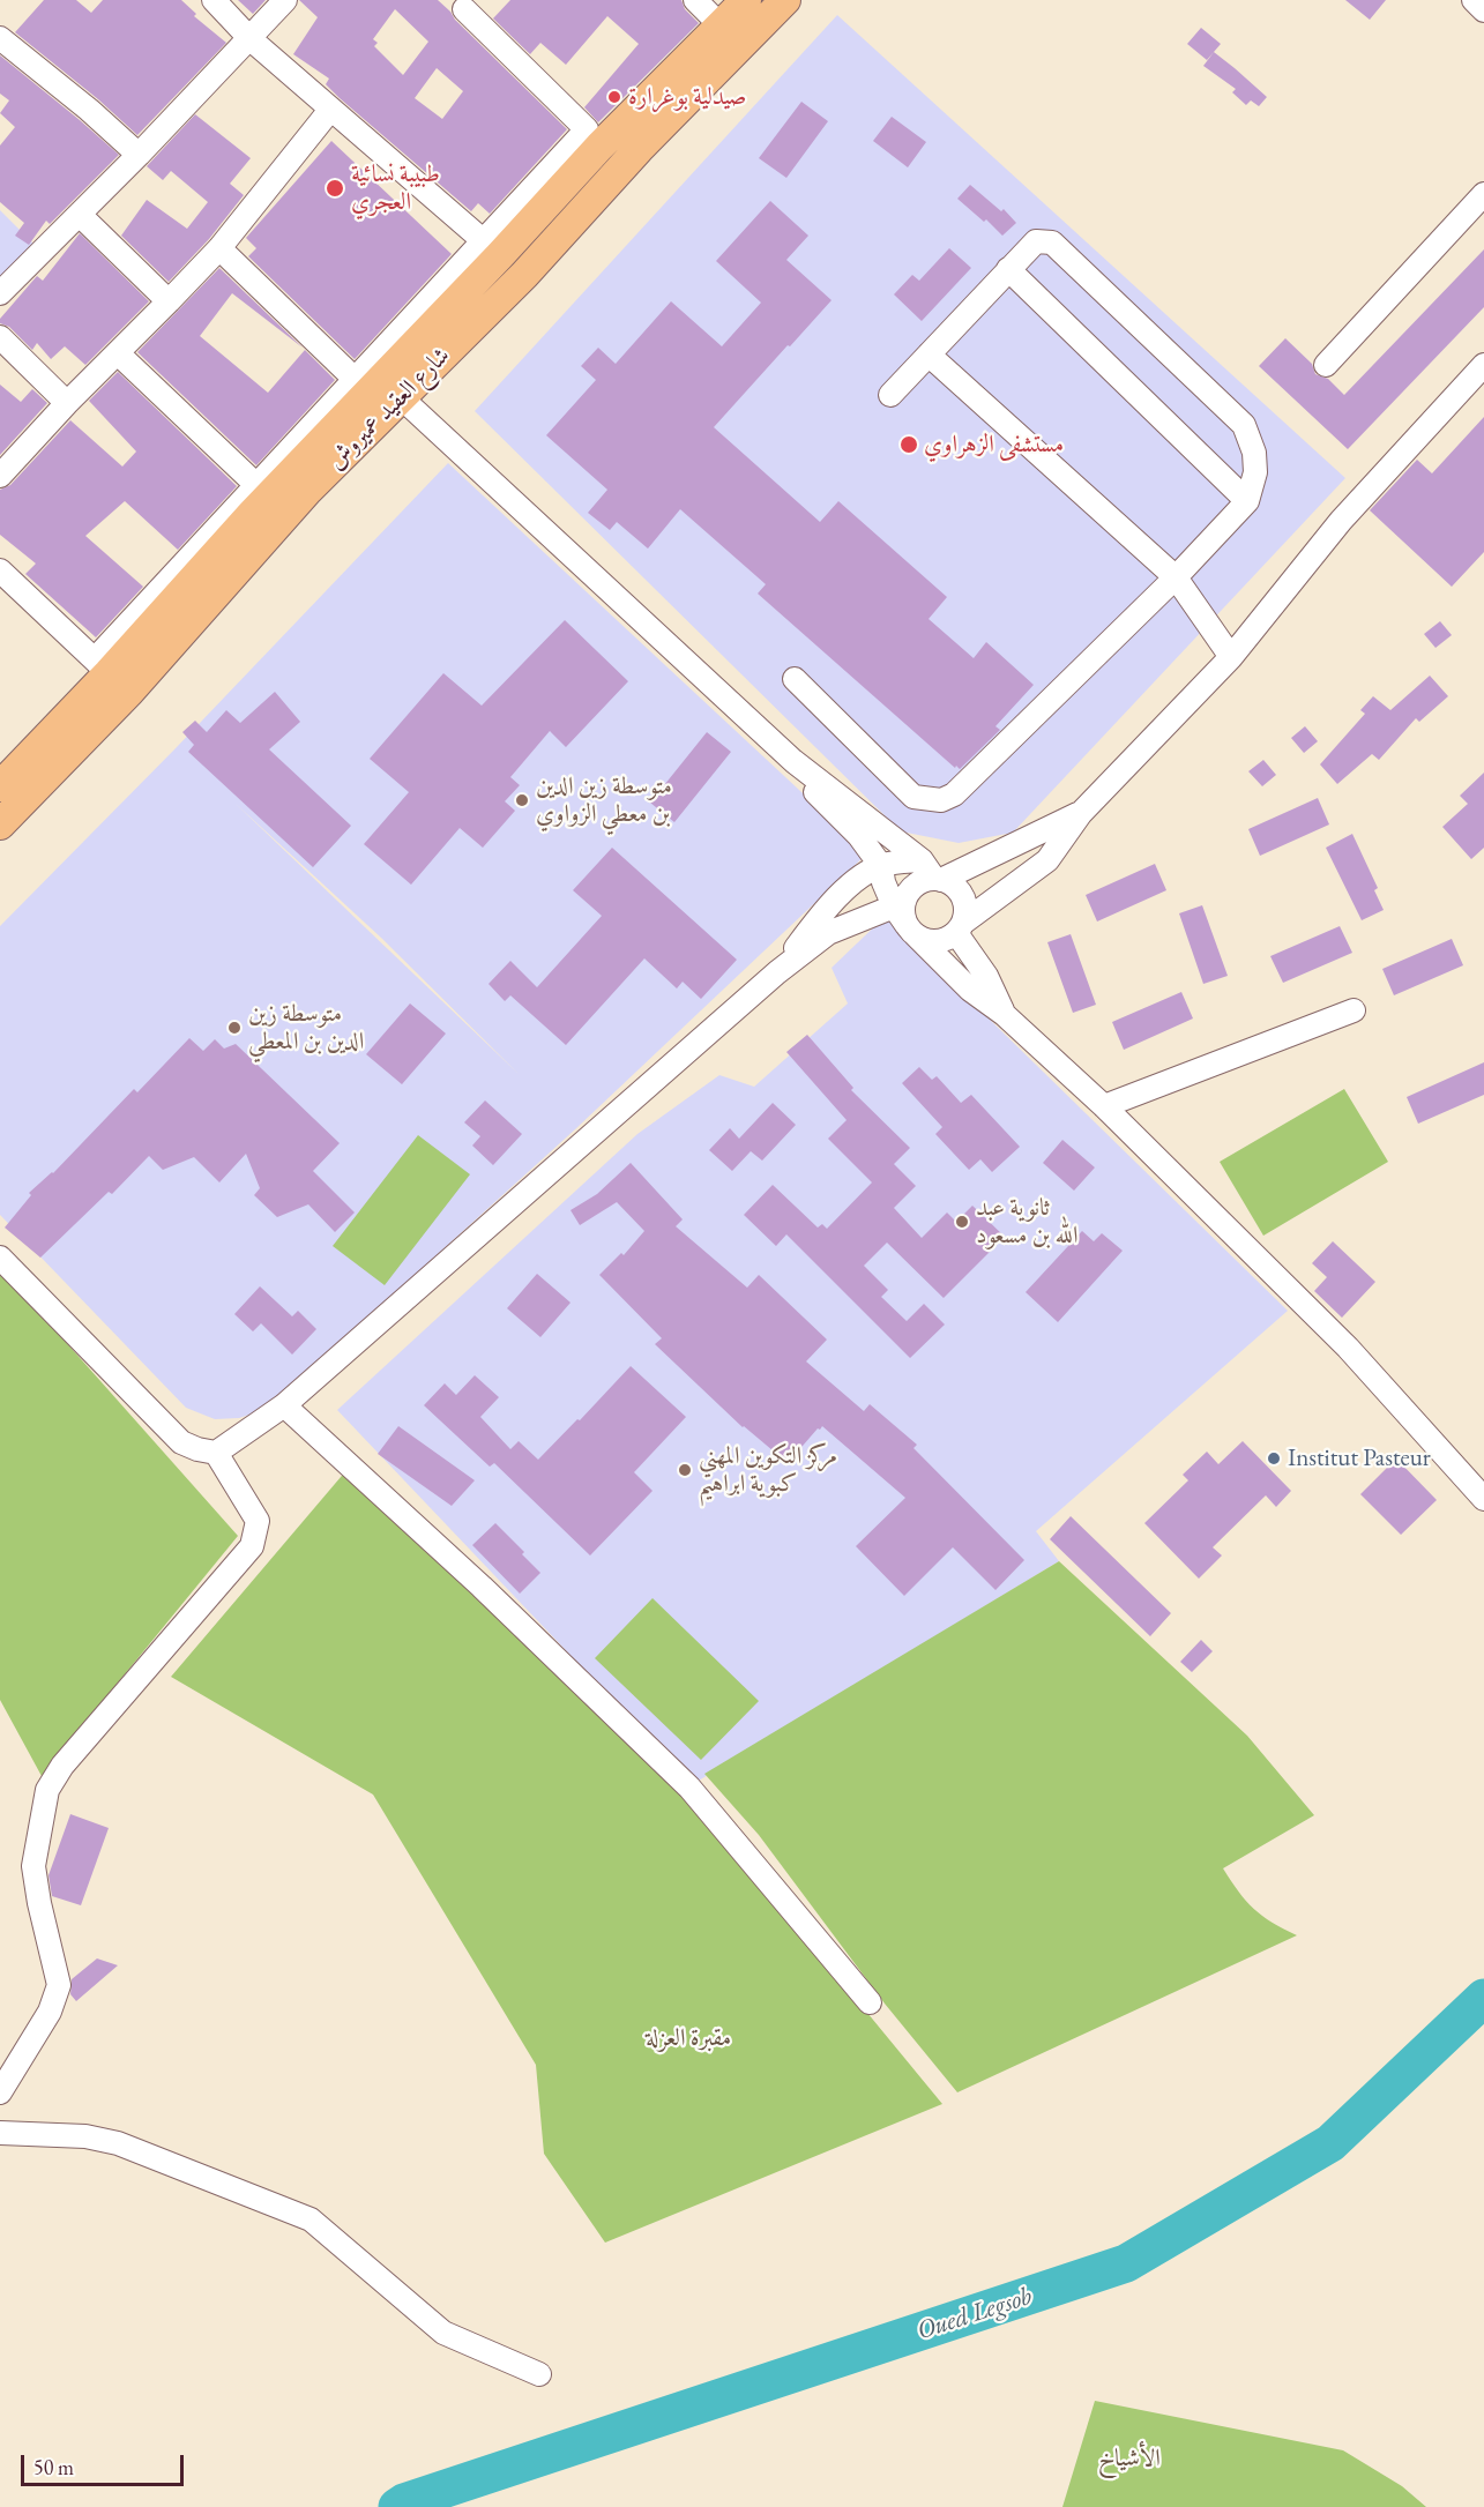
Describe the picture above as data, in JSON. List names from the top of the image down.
{
  "streets": {
    "main road": ["شارع العقيد عميروش"]
  },
  "water": ["Oued Legsob"],
  "parks": ["مقبرة العزلة", "الأشياخ"],
  "places": [
    "صيدلية بوغرارة",
    "طبيبة نسائية العجري",
    "مستشفى الزهراوي",
    "متوسطة زين الدين بن معطي الزواوي",
    "متوسطة زين الدين بن المعطي",
    "ثانوية عبد الله بن مسعود",
    "Institut Pasteur",
    "مركز التكوين المهني كبوية ابراهيم"
  ],
  "scale_bar": "50 m"
}
